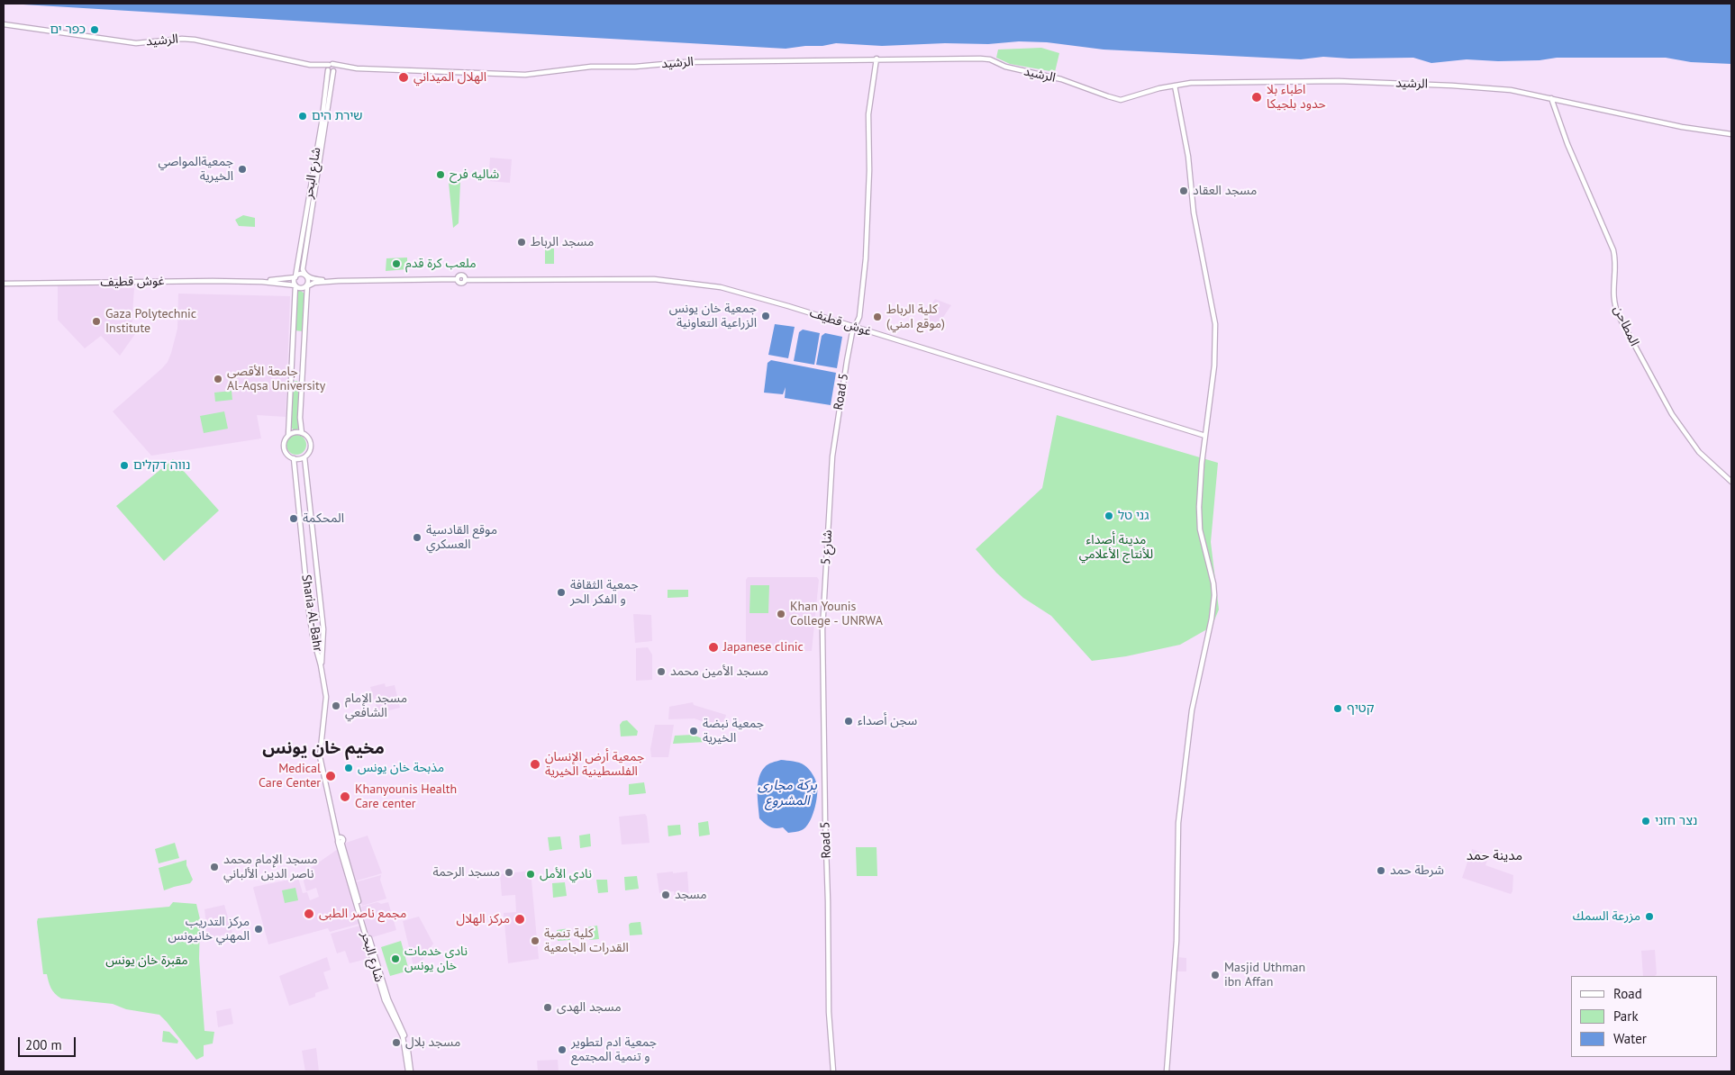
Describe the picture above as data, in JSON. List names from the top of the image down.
{
  "streets": {
    "main road": [
      "الرشيد",
      "شارع البحر",
      "غوش قطيف",
      "المطاحن",
      "Road 5",
      "شارع 5",
      "Sharia Al-Bahr"
    ]
  },
  "crossings": [
    ["الرشيد", "شارع البحر"],
    ["الرشيد", "المطاحن"],
    ["شارع البحر", "غوش قطيف"],
    ["شارع البحر", "Sharia Al-Bahr"],
    ["غوش قطيف", "Road 5"],
    ["Road 5", "شارع 5"]
  ],
  "districts": ["مخيم خان يونس", "مدينة حمد"],
  "water": ["بركة مجارى المشروع"],
  "parks": ["مدينة أصداء للأنتاج الأعلامي", "مقبرة خان يونس"],
  "places": [
    "כפר ים",
    "الهلال الميداني",
    "اطباء بلا حدود بلجيكا",
    "שירת הים",
    "جمعيةالمواصي الخيرية",
    "شاليه فرح",
    "مسجد العقاد",
    "مسجد الرباط",
    "ملعب كرة قدم",
    "جمعية خان يونس الزراعية التعاونية",
    "كلية الرباط (موقع امني)",
    "Gaza Polytechnic Institute",
    "جامعة الأقصى Al-Aqsa University",
    "נווה דקלים",
    "גני טל",
    "المحكمة",
    "موقع القادسية العسكري",
    "جمعية الثقافة و الفكر الحر",
    "Khan Younis College - UNRWA",
    "Japanese clinic",
    "مسجد الأمين محمد",
    "مسجد الإمام الشافعي",
    "קטיף",
    "سجن أصداء",
    "جمعية نبضة الخيرية",
    "جمعية أرض الإنسان الفلسطينية الخيرية",
    "مذبحة خان يونس",
    "Medical Care Center",
    "Khanyounis Health Care center",
    "נצר חזני",
    "مسجد الإمام محمد ناصر الدين الألباني",
    "شرطة حمد",
    "مسجد الرحمة",
    "نادي الأمل",
    "مسجد",
    "مجمع ناصر الطبى",
    "مزرعة السمك",
    "مركز الهلال",
    "مركز التدريب المهني خانيونس",
    "كلية تنمية القدرات الجامعية",
    "نادى خدمات خان يونس",
    "Masjid Uthman ibn Affan",
    "مسجد الهدى",
    "مسجد بلال",
    "جمعية ادم لتطوير و تنمية المجتمع"
  ],
  "legend": ["Road", "Park", "Water"],
  "scale_bar": "200 m"
}
